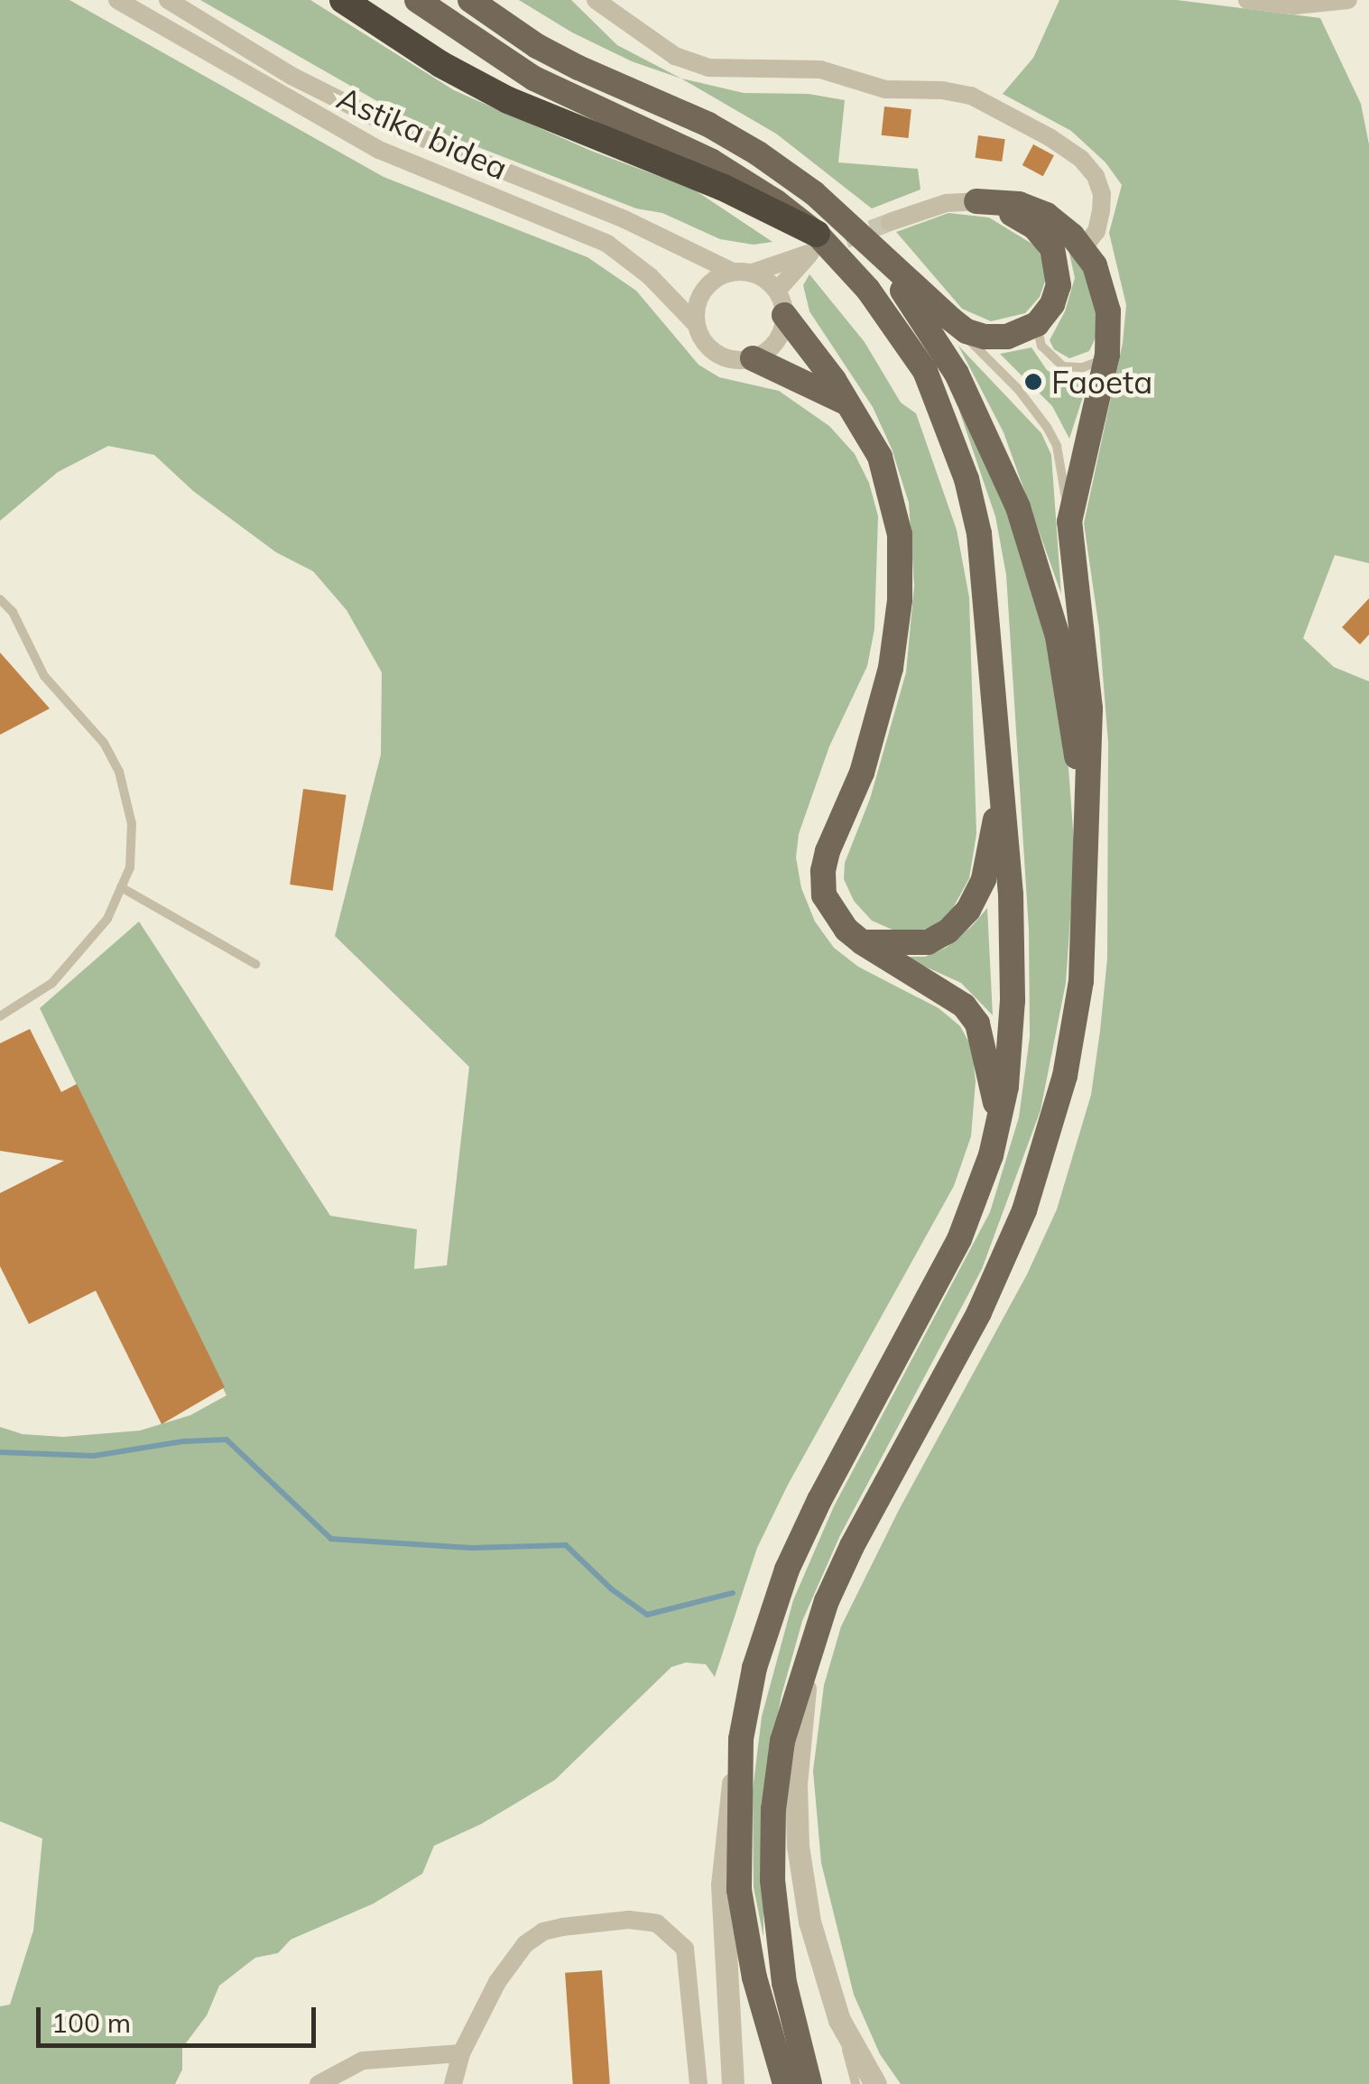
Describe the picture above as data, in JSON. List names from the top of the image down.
{
  "streets": {
    "street": ["Astika bidea"]
  },
  "places": ["Faoeta"],
  "scale_bar": "100 m"
}
